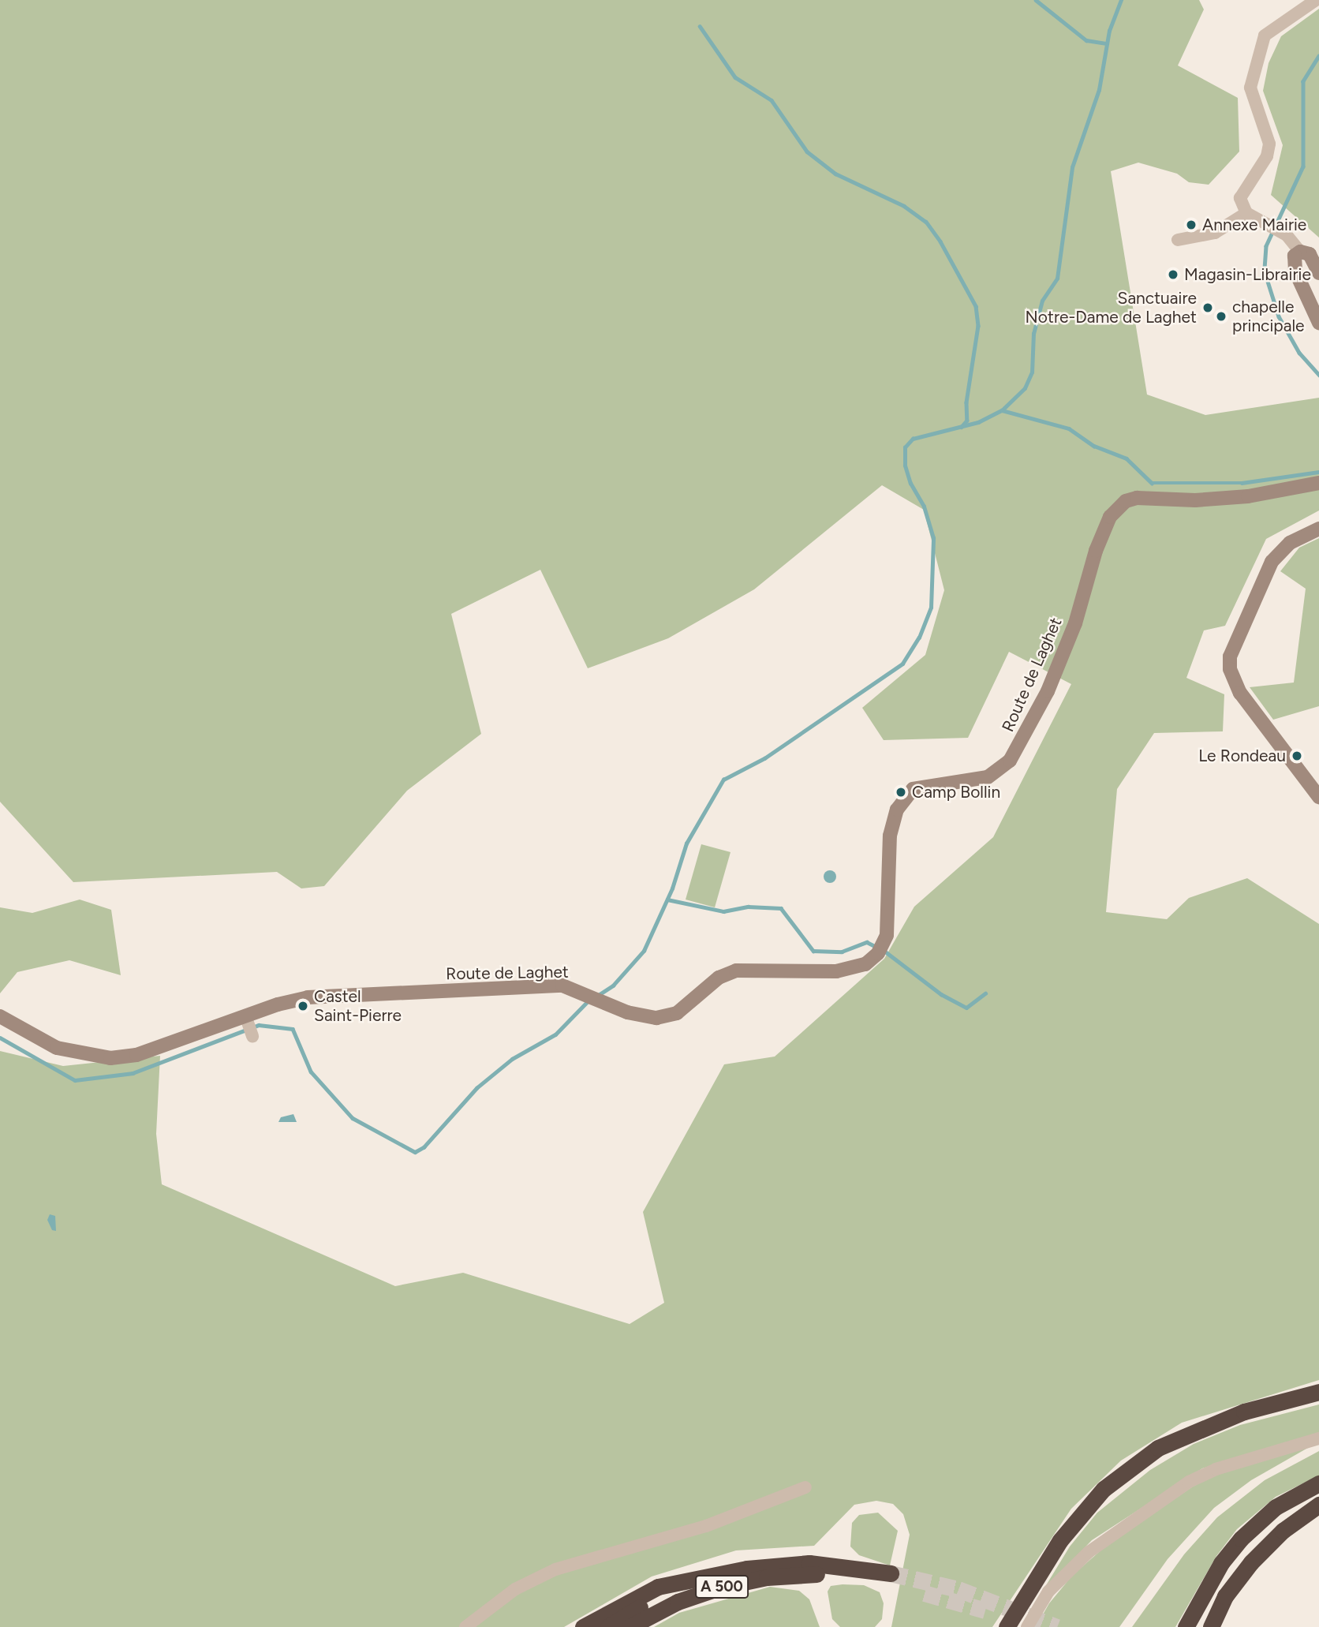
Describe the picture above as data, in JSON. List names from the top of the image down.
{
  "streets": {
    "highway": ["A 500"],
    "main road": ["Route de Laghet"]
  },
  "places": [
    "Annexe Mairie",
    "Magasin-Librairie",
    "Sanctuaire Notre-Dame de Laghet",
    "chapelle principale",
    "Le Rondeau",
    "Camp Bollin",
    "Castel Saint-Pierre"
  ]
}
